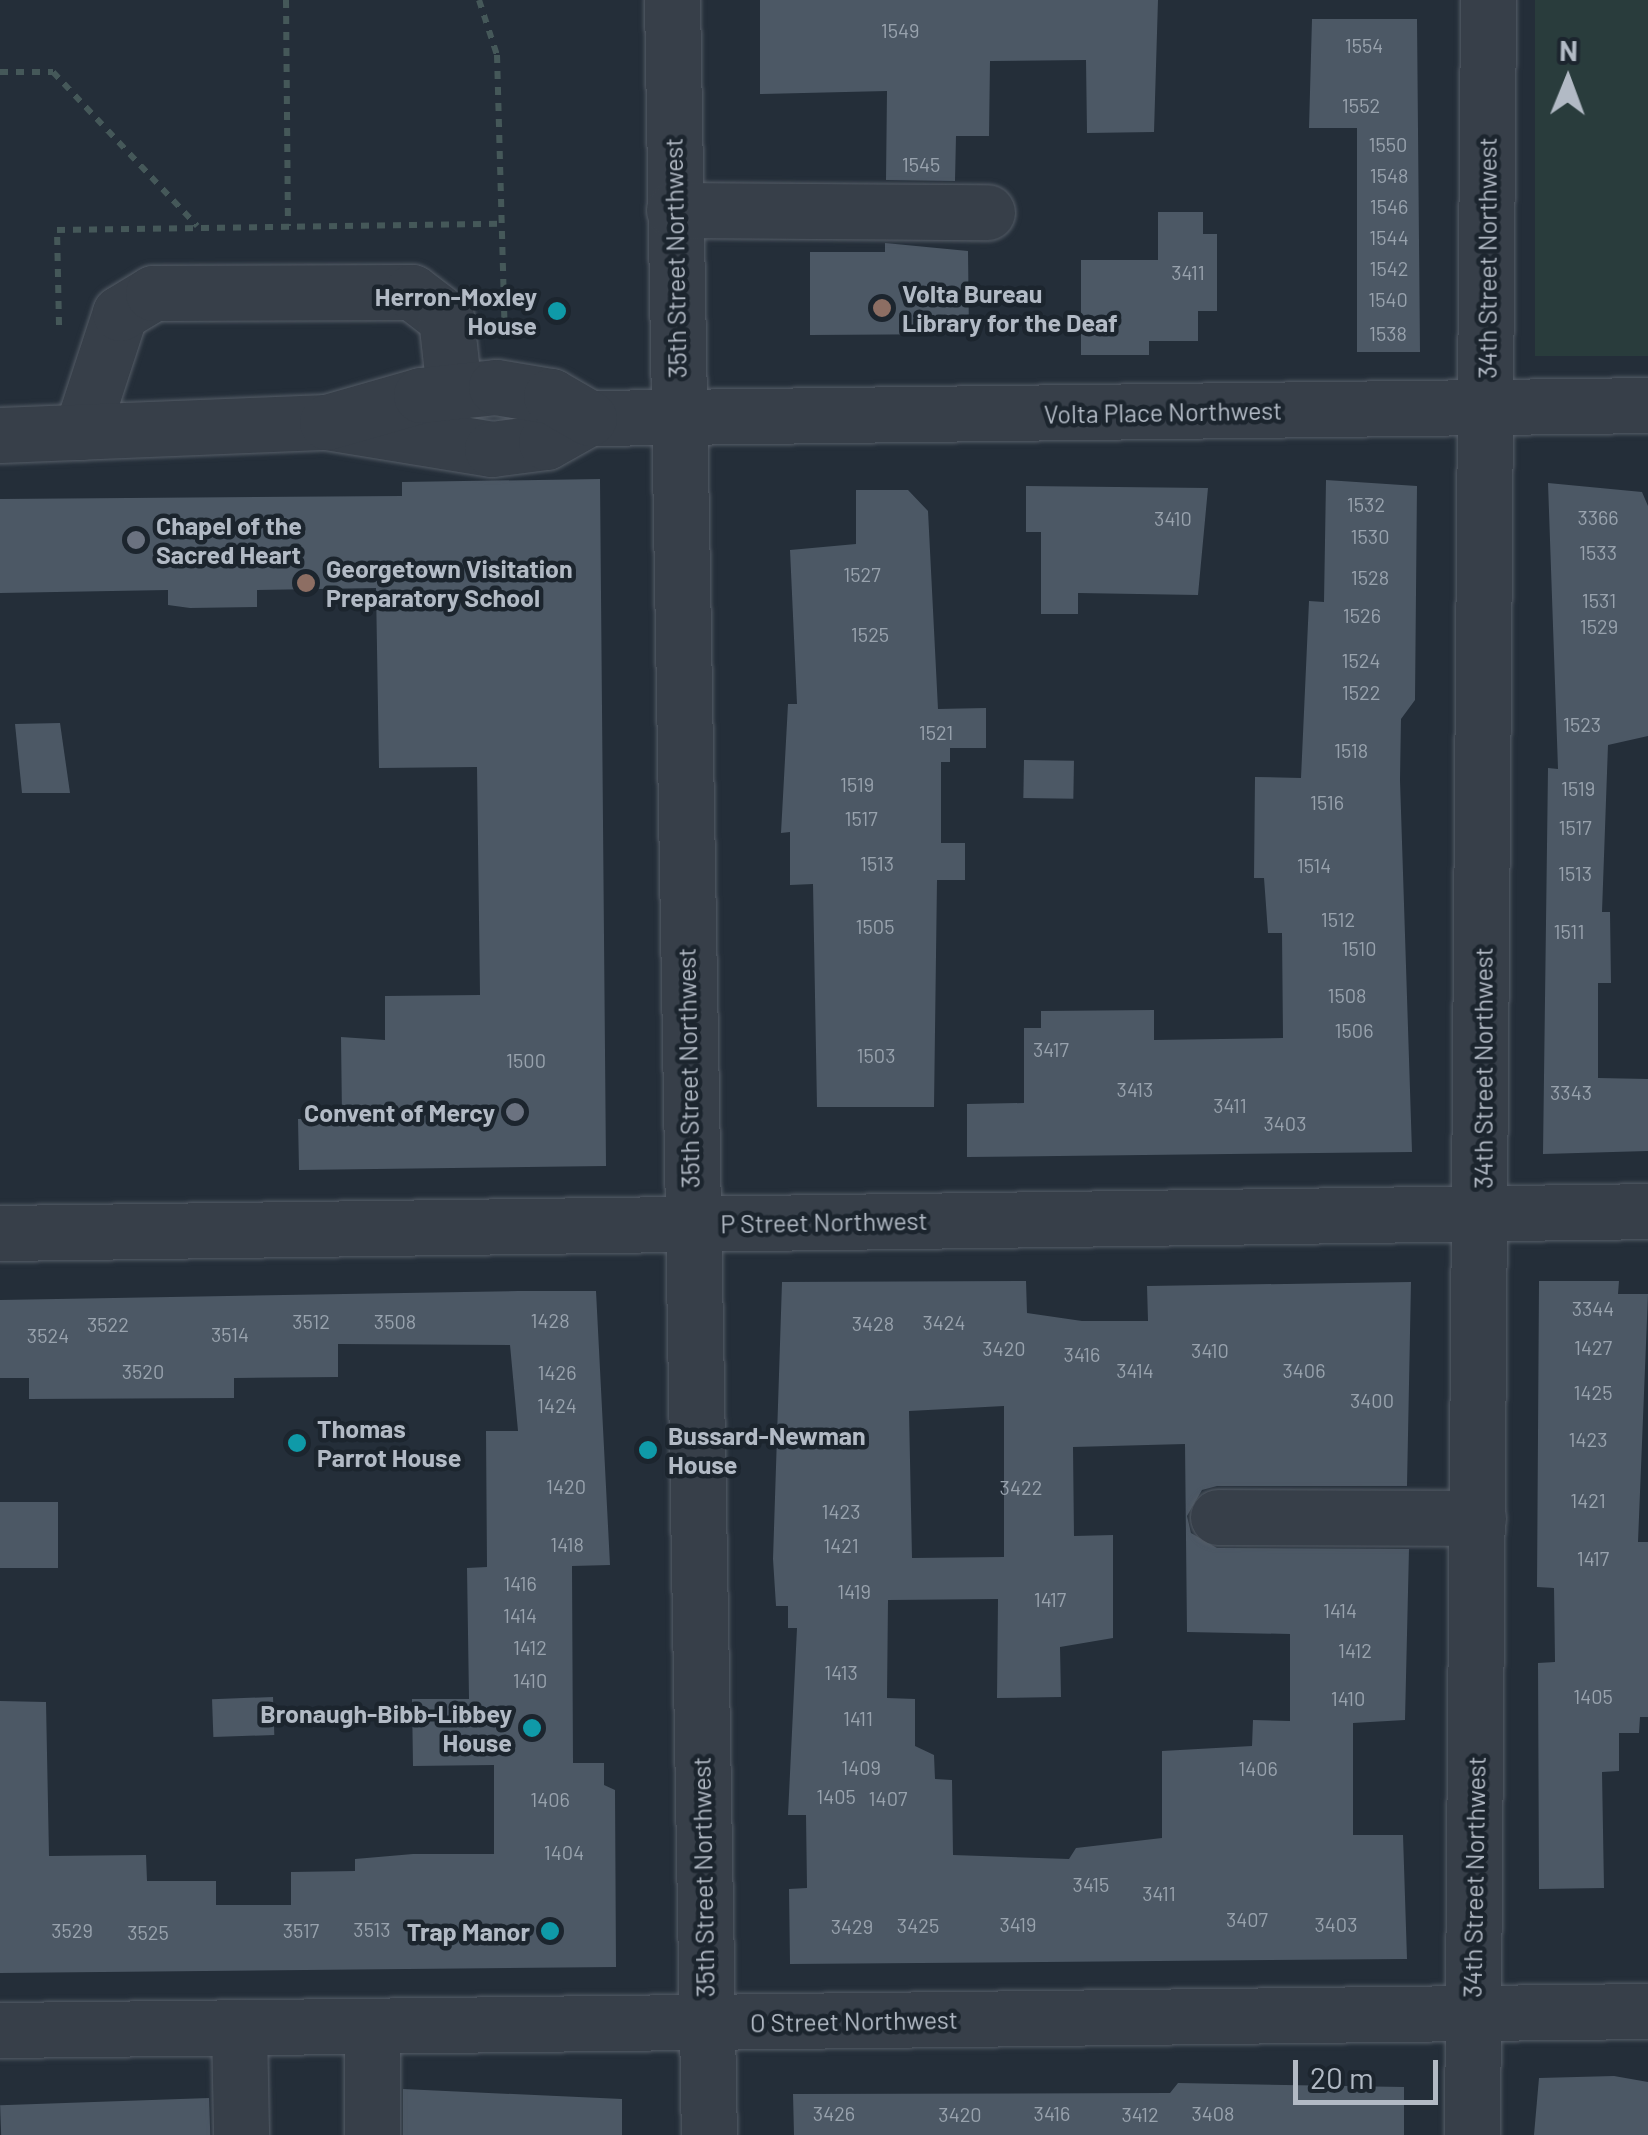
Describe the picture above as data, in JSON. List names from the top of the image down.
{
  "streets": {
    "street": [
      "35th Street Northwest",
      "34th Street Northwest",
      "Volta Place Northwest",
      "P Street Northwest",
      "O Street Northwest"
    ]
  },
  "crossings": [
    ["35th Street Northwest", "Volta Place Northwest"],
    ["35th Street Northwest", "P Street Northwest"],
    ["35th Street Northwest", "O Street Northwest"],
    ["34th Street Northwest", "Volta Place Northwest"],
    ["34th Street Northwest", "P Street Northwest"],
    ["34th Street Northwest", "O Street Northwest"]
  ],
  "places": [
    "Volta Bureau Library for the Deaf",
    "Herron-Moxley House",
    "Chapel of the Sacred Heart",
    "Georgetown Visitation Preparatory School",
    "Convent of Mercy",
    "Thomas Parrot House",
    "Bussard-Newman House",
    "Bronaugh-Bibb-Libbey House",
    "Trap Manor"
  ],
  "house_numbers": [
    "1549",
    "1554",
    "1552",
    "1550",
    "1545",
    "1548",
    "1546",
    "1544",
    "1542",
    "3411",
    "1540",
    "1538",
    "1532",
    "3366",
    "3410",
    "1530",
    "1533",
    "1527",
    "1528",
    "1531",
    "1526",
    "1529",
    "1525",
    "1524",
    "1522",
    "1523",
    "1521",
    "1518",
    "1519",
    "1519",
    "1516",
    "1517",
    "1517",
    "1513",
    "1514",
    "1513",
    "1512",
    "1505",
    "1511",
    "1510",
    "1508",
    "1506",
    "3417",
    "1503",
    "1500",
    "3413",
    "3343",
    "3411",
    "3403",
    "3344",
    "1428",
    "3512",
    "3508",
    "3424",
    "3428",
    "3522",
    "3514",
    "3524",
    "1427",
    "3420",
    "3410",
    "3416",
    "3414",
    "3406",
    "3520",
    "1426",
    "1425",
    "3400",
    "1424",
    "1423",
    "1420",
    "3422",
    "1421",
    "1423",
    "1418",
    "1421",
    "1417",
    "1416",
    "1419",
    "1417",
    "1414",
    "1414",
    "1412",
    "1412",
    "1413",
    "1410",
    "1405",
    "1410",
    "1411",
    "1409",
    "1406",
    "1405",
    "1407",
    "1406",
    "1404",
    "3415",
    "3411",
    "3407",
    "3419",
    "3403",
    "3425",
    "3429",
    "3513",
    "3529",
    "3517",
    "3525",
    "3426",
    "3416",
    "3408",
    "3420",
    "3412"
  ],
  "scale_bar": "20 m",
  "north": "top"
}
